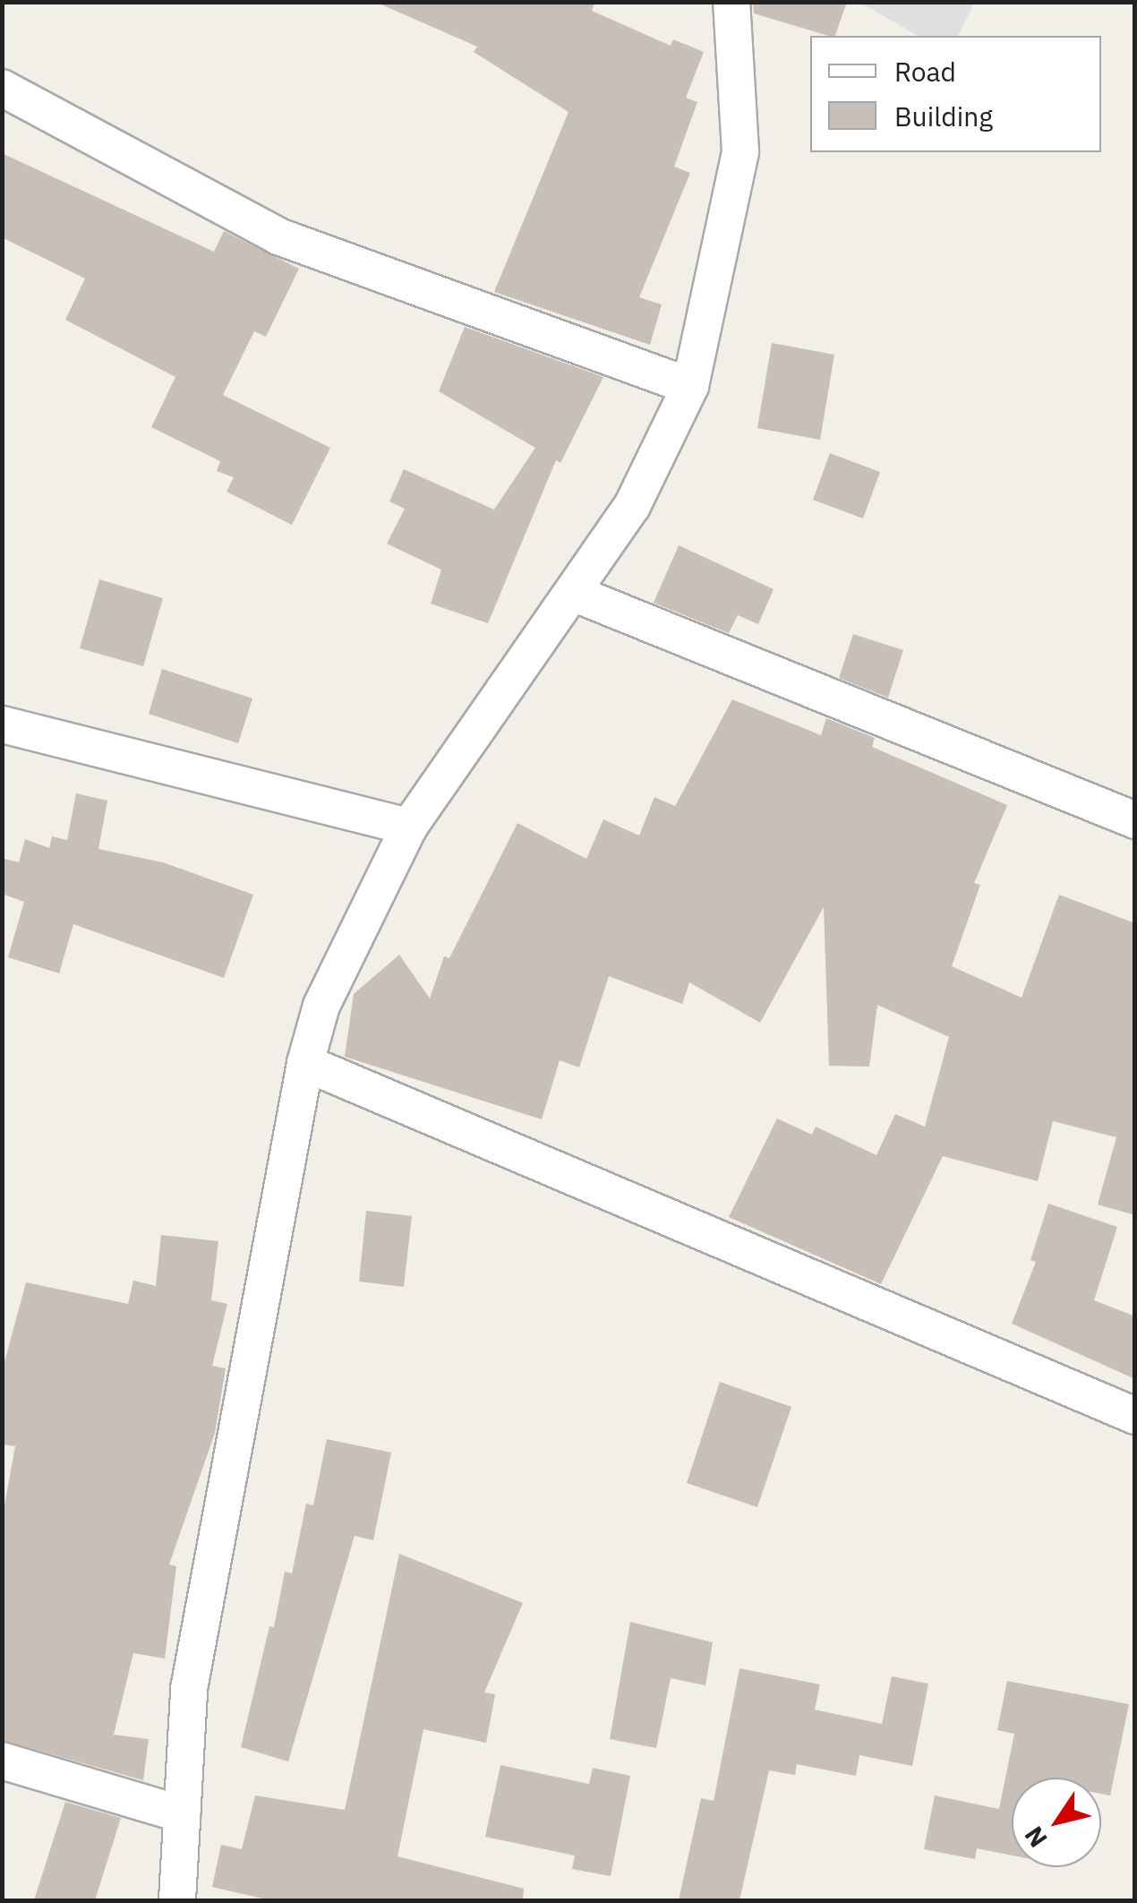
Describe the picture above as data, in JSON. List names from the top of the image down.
{
  "legend": ["Road", "Building"],
  "north": "bottom left"
}
